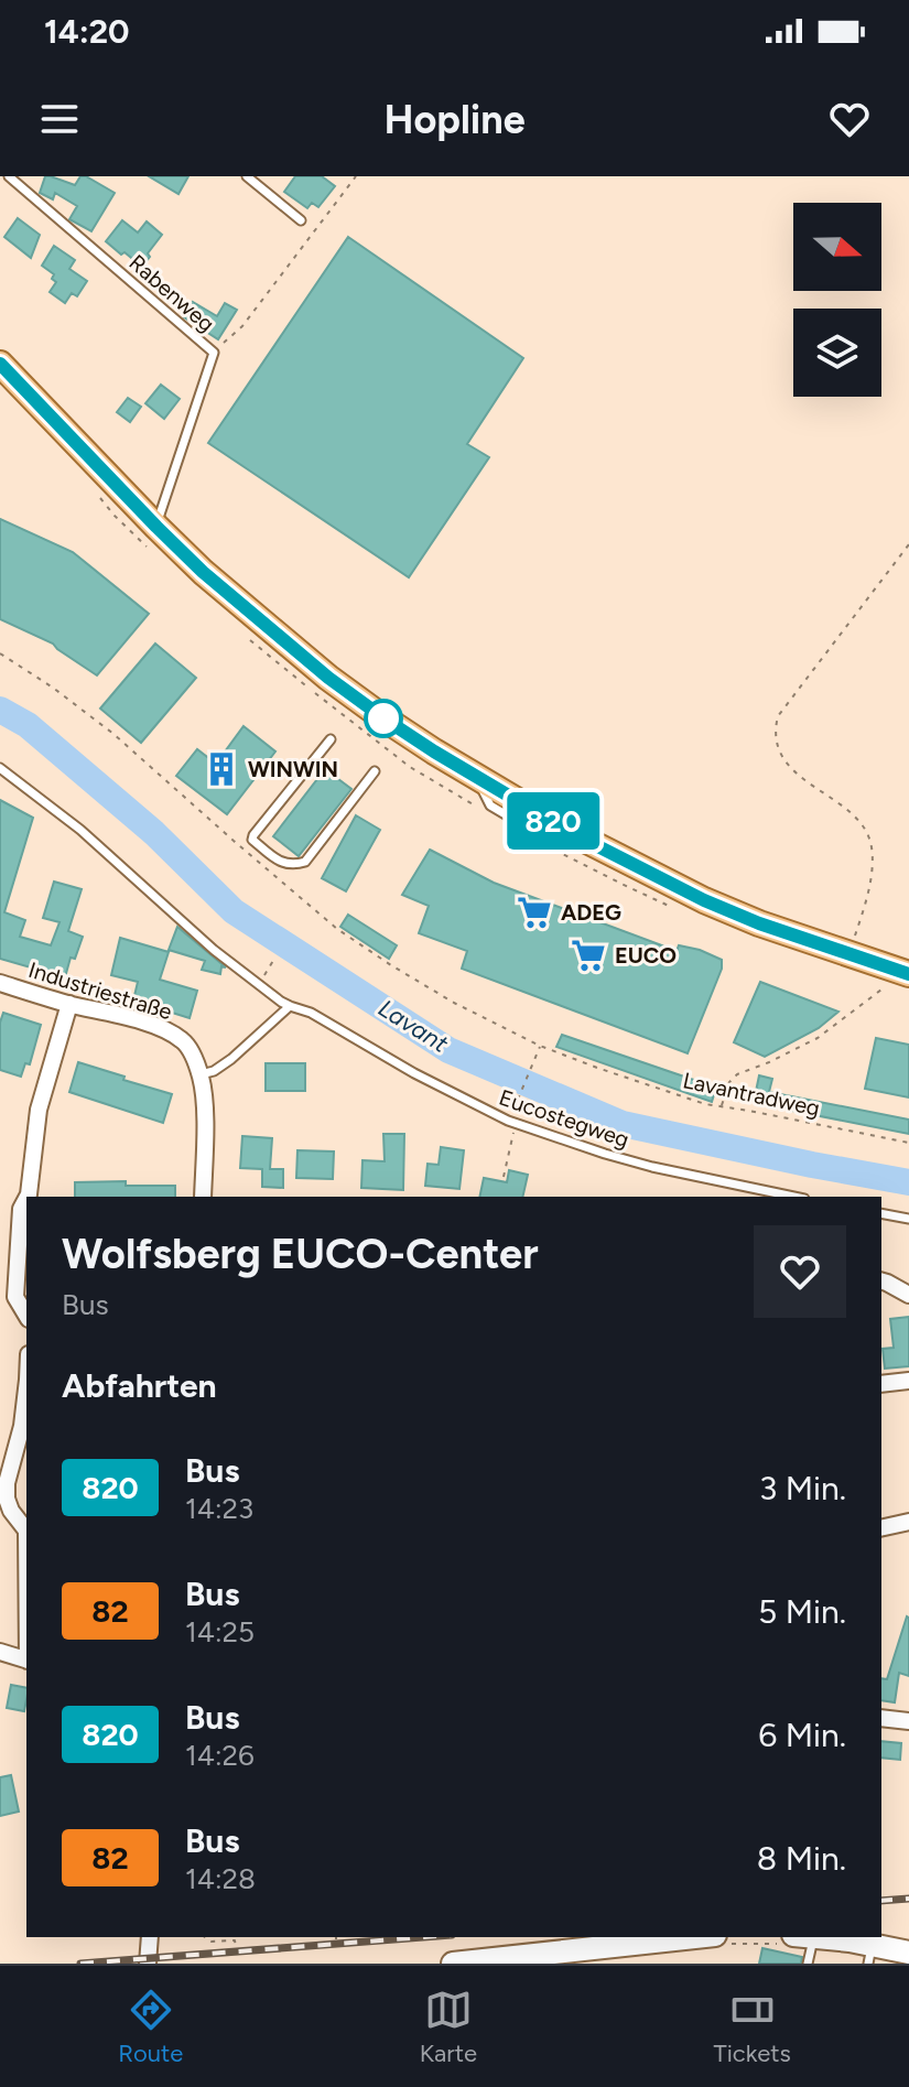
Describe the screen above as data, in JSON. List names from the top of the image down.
{
  "streets": {
    "street": ["Industriestraße"],
    "lane": ["Rabenweg", "Eucostegweg"],
    "path": ["Lavantradweg"]
  },
  "crossings": [
    ["Lavantradweg", "Eucostegweg"]
  ],
  "water": ["Lavant"],
  "places": {
    "building": ["WINWIN"],
    "supermarket": ["ADEG", "EUCO"]
  },
  "lines": ["bus line 820"],
  "north": "right",
  "page": {
    "status": "14:20",
    "header": "Hopline",
    "on_map": "820",
    "heading": [
      ["Wolfsberg EUCO-Center", "Bus"],
      "Abfahrten"
    ],
    "list": [
      {
        "mark": "820",
        "name": "Bus",
        "note": "14:23",
        "value": "3 Min."
      },
      {
        "mark": "82",
        "name": "Bus",
        "note": "14:25",
        "value": "5 Min."
      },
      {
        "mark": "820",
        "name": "Bus",
        "note": "14:26",
        "value": "6 Min."
      },
      {
        "mark": "82",
        "name": "Bus",
        "note": "14:28",
        "value": "8 Min."
      }
    ],
    "tabs": ["Route", "Karte", "Tickets"]
  }
}
